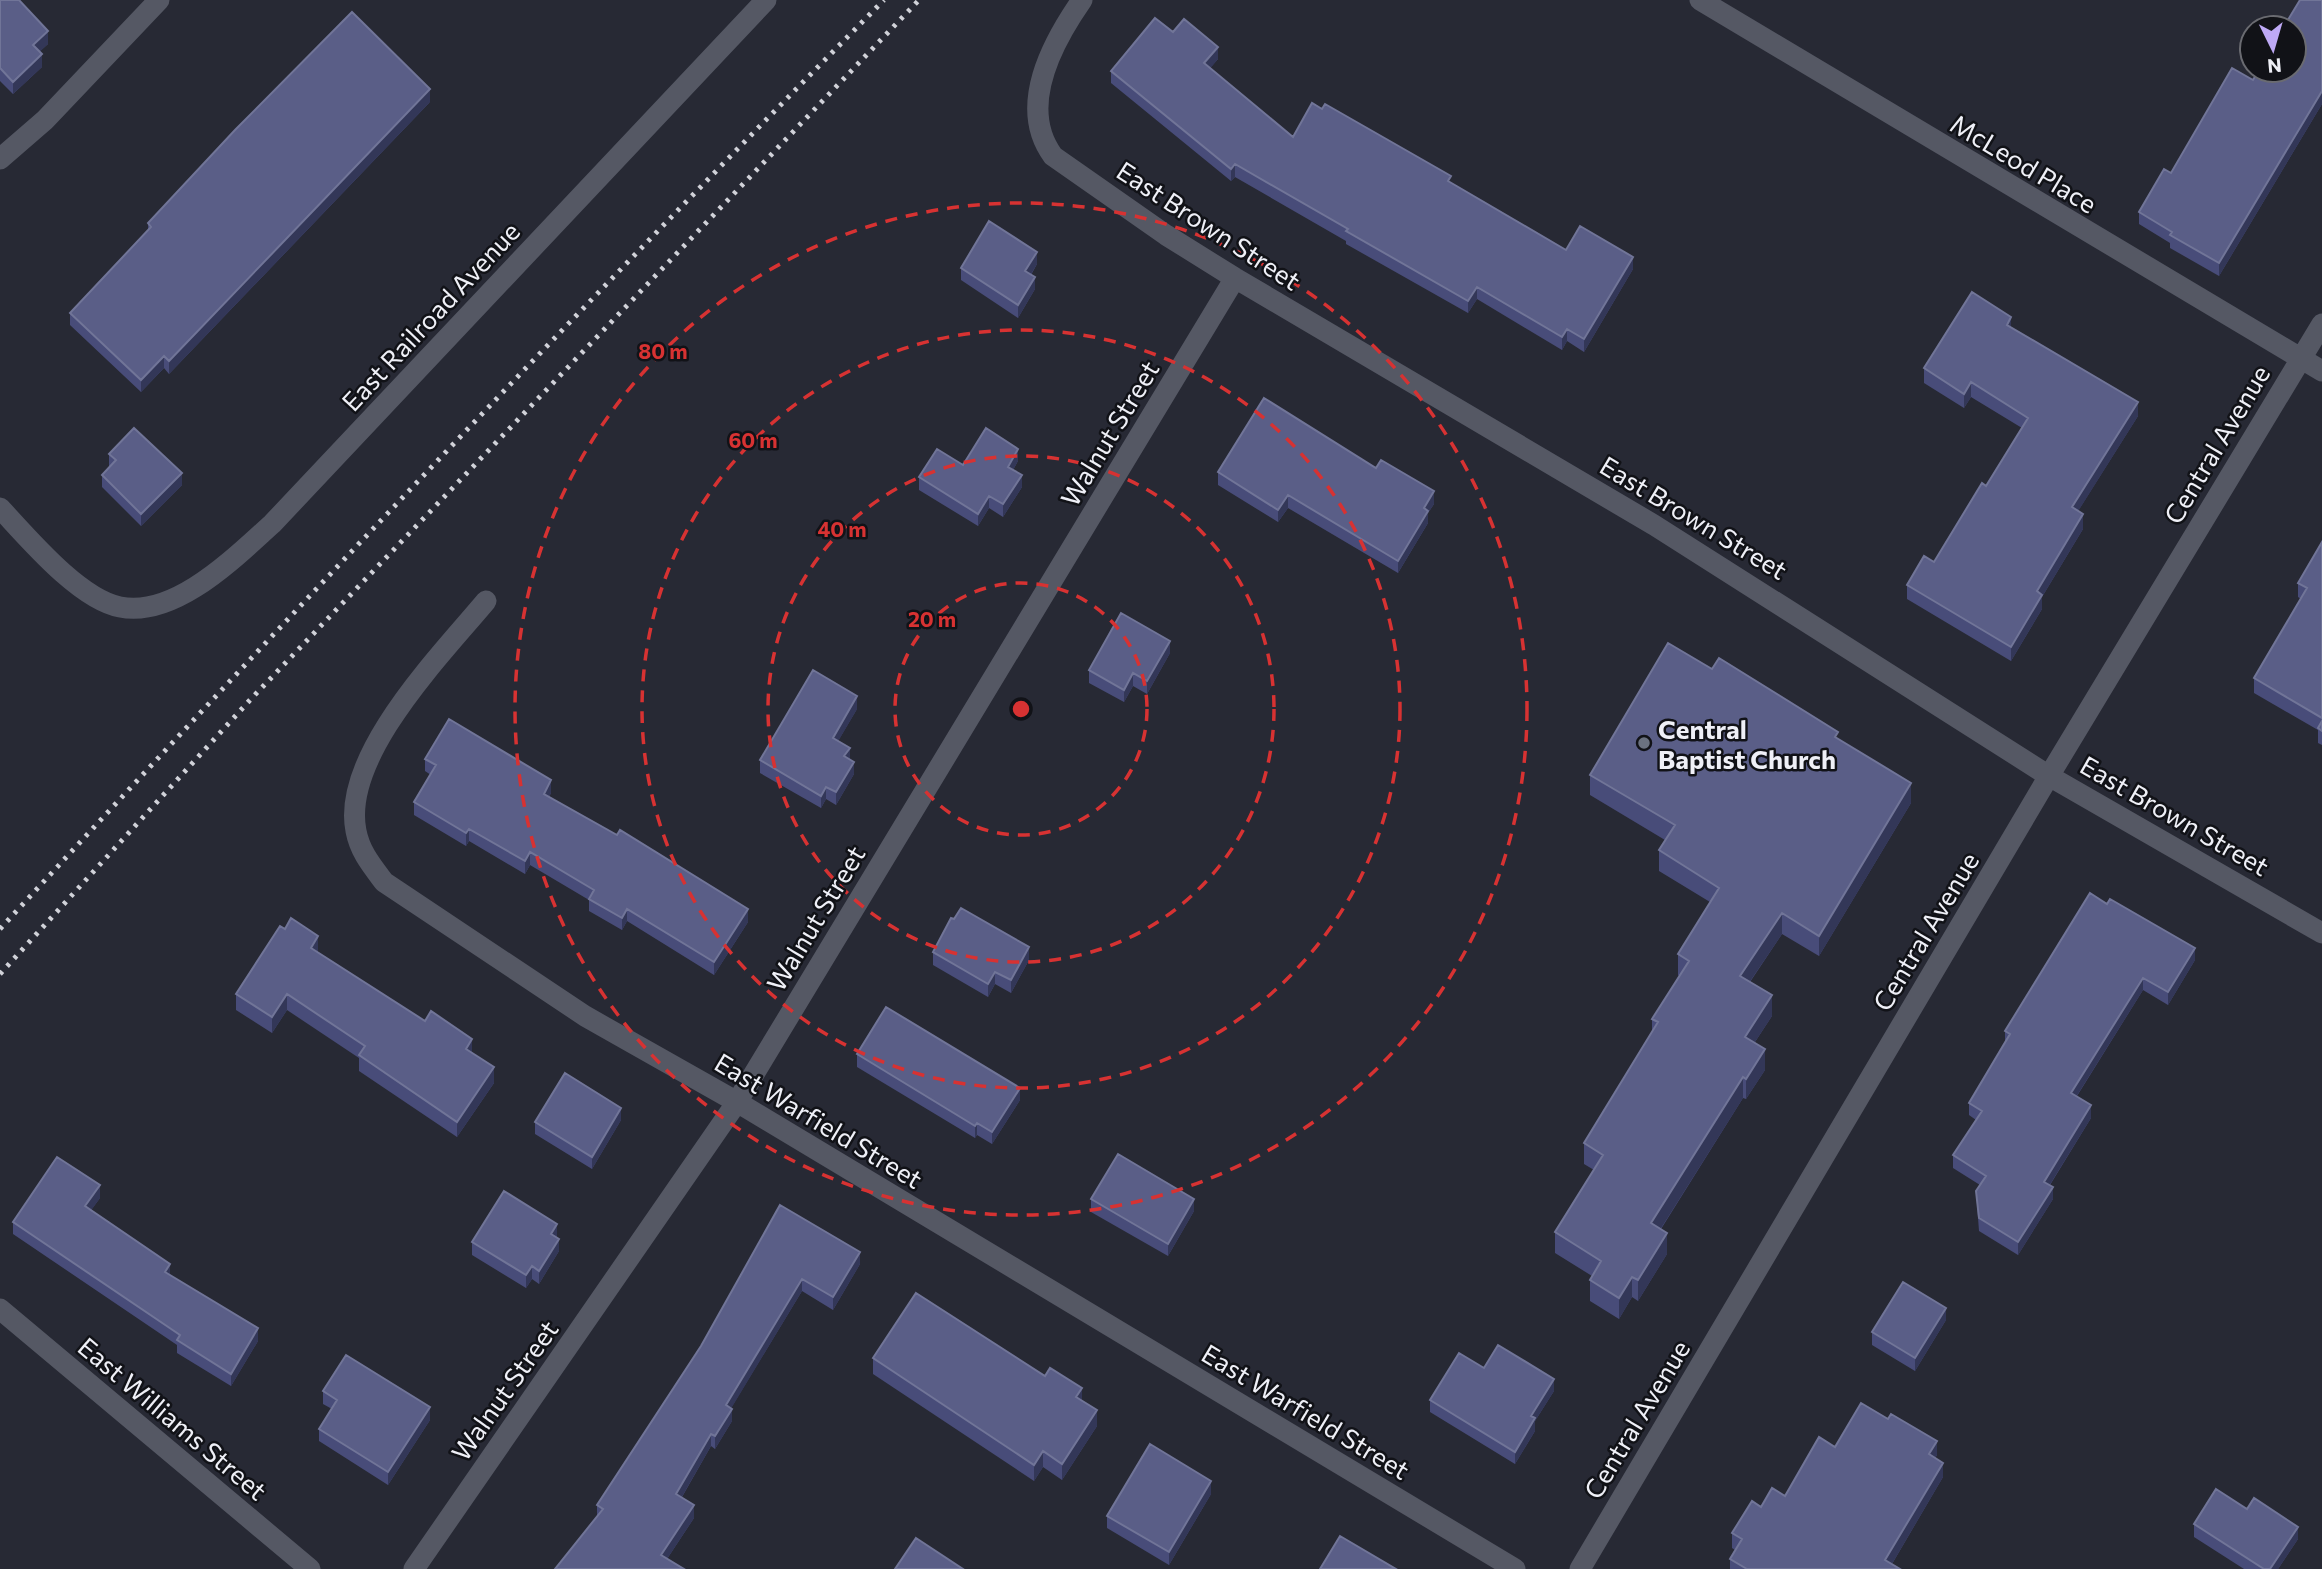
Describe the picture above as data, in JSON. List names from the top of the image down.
{
  "streets": {
    "street": [
      "McLeod Place",
      "East Brown Street",
      "East Railroad Avenue",
      "Walnut Street",
      "Central Avenue",
      "East Warfield Street",
      "East Williams Street"
    ]
  },
  "crossings": [
    ["McLeod Place", "Central Avenue"],
    ["East Brown Street", "Walnut Street"],
    ["East Brown Street", "Central Avenue"],
    ["Walnut Street", "East Warfield Street"]
  ],
  "places": ["Central Baptist Church"],
  "north": "bottom",
  "rings": [
    "80 m",
    "60 m",
    "40 m",
    "20 m"
  ]
}
